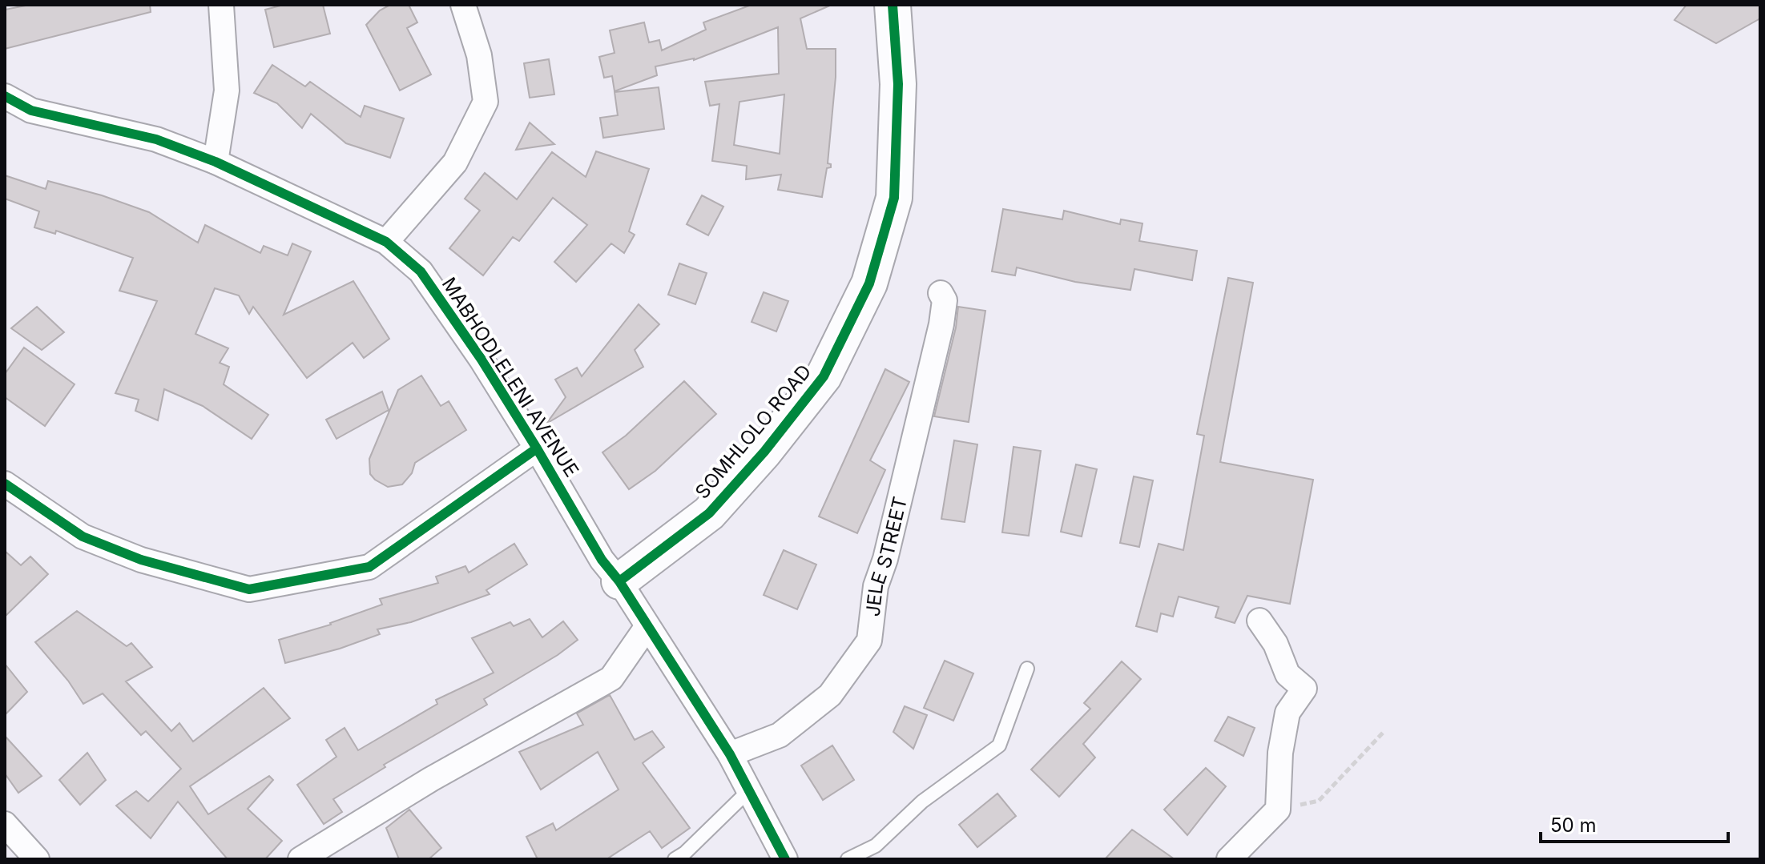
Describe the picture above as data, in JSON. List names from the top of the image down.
{
  "streets": {
    "street": ["MABHODLELENI AVENUE", "SOMHLOLO ROAD", "JELE STREET"]
  },
  "crossings": [
    ["MABHODLELENI AVENUE", "SOMHLOLO ROAD"],
    ["MABHODLELENI AVENUE", "JELE STREET"]
  ],
  "scale_bar": "50 m"
}
